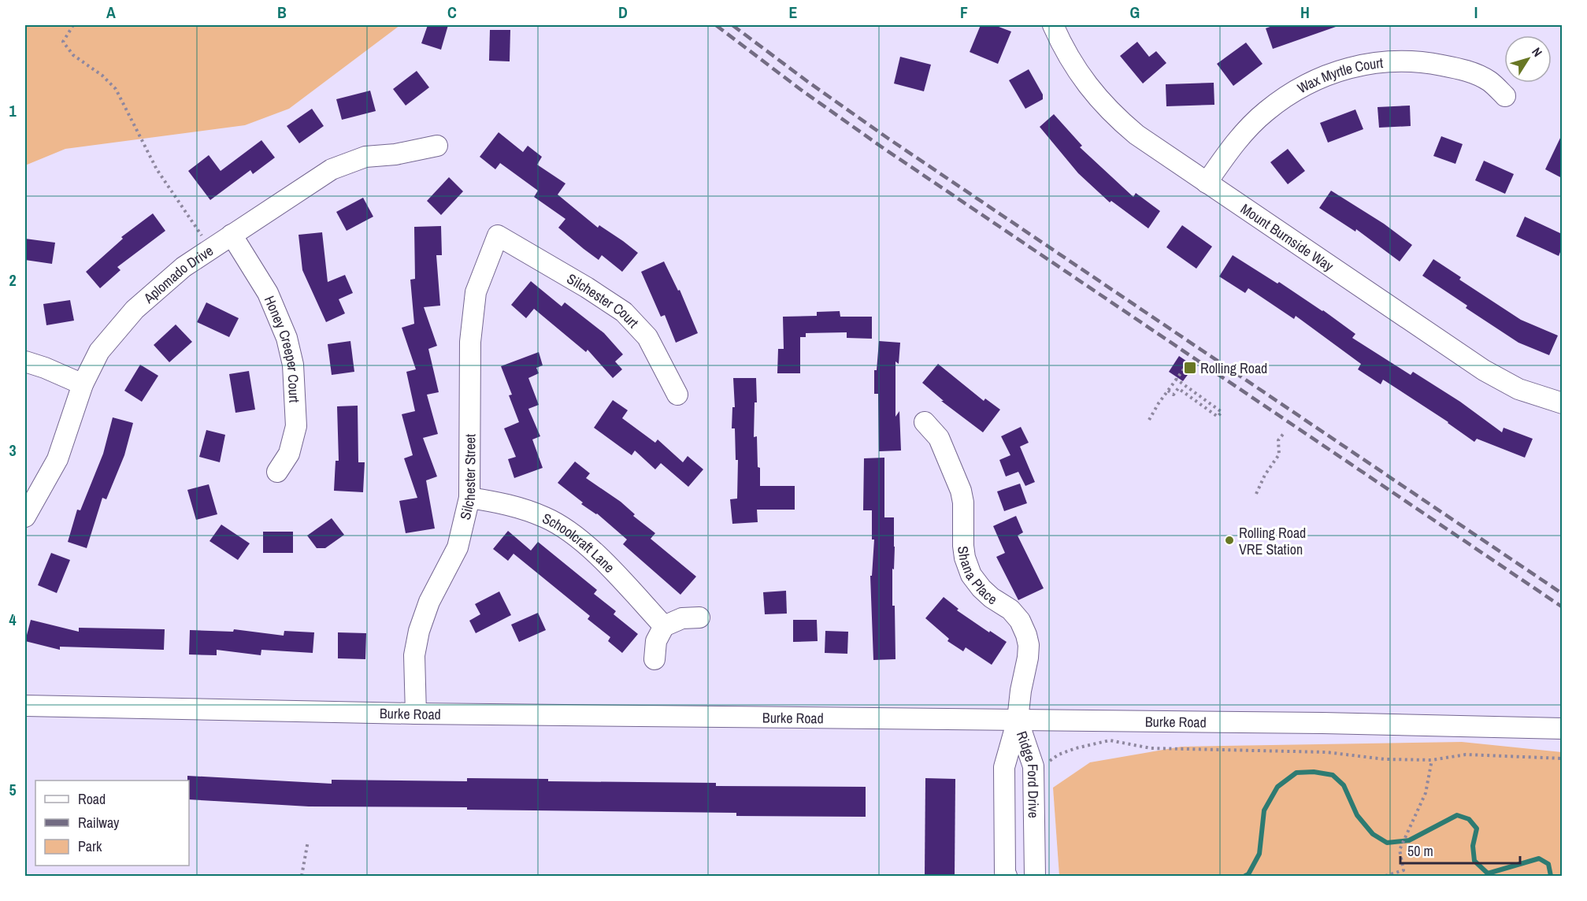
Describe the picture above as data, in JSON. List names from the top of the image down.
{
  "streets": {
    "street": [
      "Wax Myrtle Court",
      "Mount Burnside Way",
      "Aplomado Drive",
      "Silchester Court",
      "Honey Creeper Court",
      "Silchester Street",
      "Schoolcraft Lane",
      "Shana Place",
      "Burke Road",
      "Ridge Ford Drive"
    ]
  },
  "crossings": [
    ["Wax Myrtle Court", "Mount Burnside Way"],
    ["Aplomado Drive", "Honey Creeper Court"],
    ["Silchester Court", "Silchester Street"],
    ["Silchester Street", "Schoolcraft Lane"],
    ["Silchester Street", "Burke Road"],
    ["Shana Place", "Burke Road"],
    ["Shana Place", "Ridge Ford Drive"],
    ["Burke Road", "Ridge Ford Drive"]
  ],
  "places": {
    "transit": ["Rolling Road"],
    "other": ["Rolling Road VRE Station"]
  },
  "legend": ["Road", "Railway", "Park"],
  "scale_bar": "50 m",
  "north": "top right",
  "grid": {
    "columns": [
      "A",
      "B",
      "C",
      "D",
      "E",
      "F",
      "G",
      "H",
      "I"
    ],
    "rows": [
      "1",
      "2",
      "3",
      "4",
      "5"
    ]
  }
}
